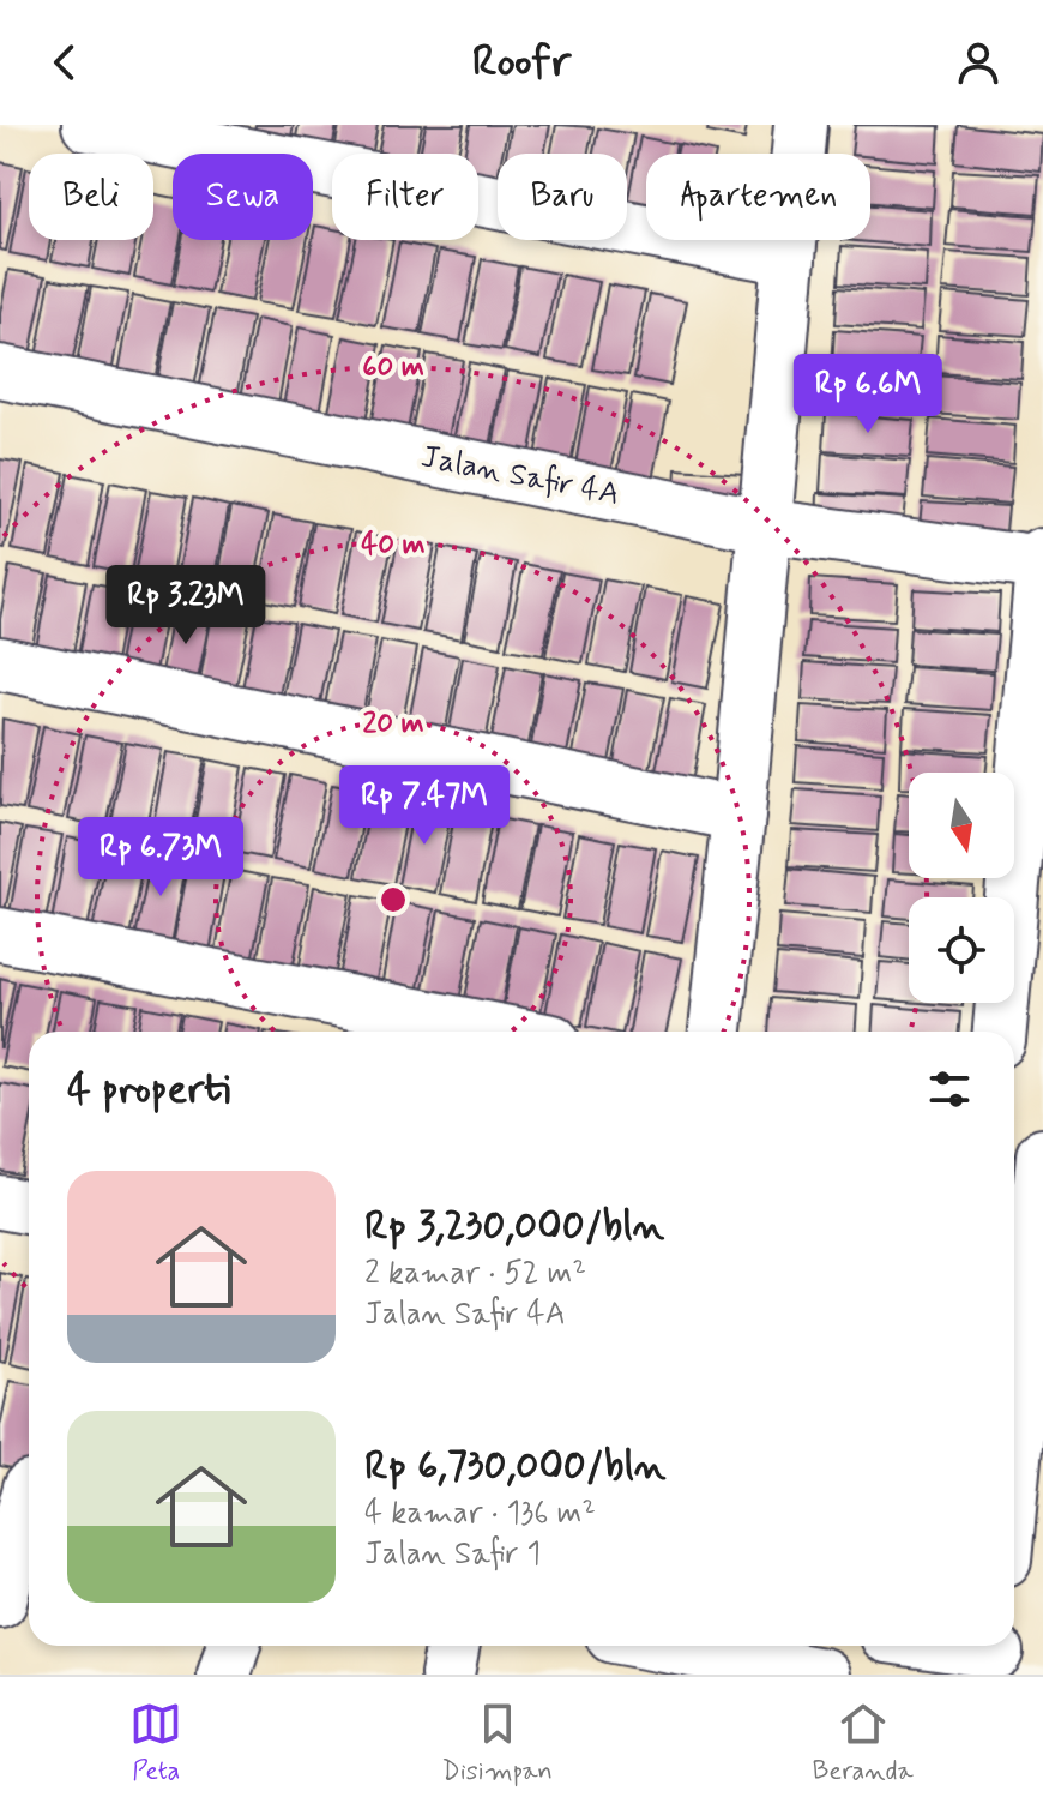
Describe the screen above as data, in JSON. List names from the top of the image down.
{
  "streets": {
    "street": ["Jalan Safir 4A"]
  },
  "north": "bottom",
  "page": {
    "header": "Roofr",
    "chip": [
      "Beli",
      "Sewa",
      "Filter",
      "Baru",
      "Apartemen"
    ],
    "price": [
      "Rp 6.6M",
      "Rp 3.23M",
      "Rp 7.47M",
      "Rp 6.73M"
    ],
    "heading": "4 properti",
    "list": [
      {
        "name": "Rp 3,230,000/bln",
        "note": "2 kamar · 52 m² · Jalan Safir 4A"
      },
      {
        "name": "Rp 6,730,000/bln",
        "note": "4 kamar · 136 m² · Jalan Safir 1"
      }
    ],
    "tabs": ["Peta", "Disimpan", "Beranda"]
  },
  "rings": ["60 m", "40 m", "20 m"]
}
